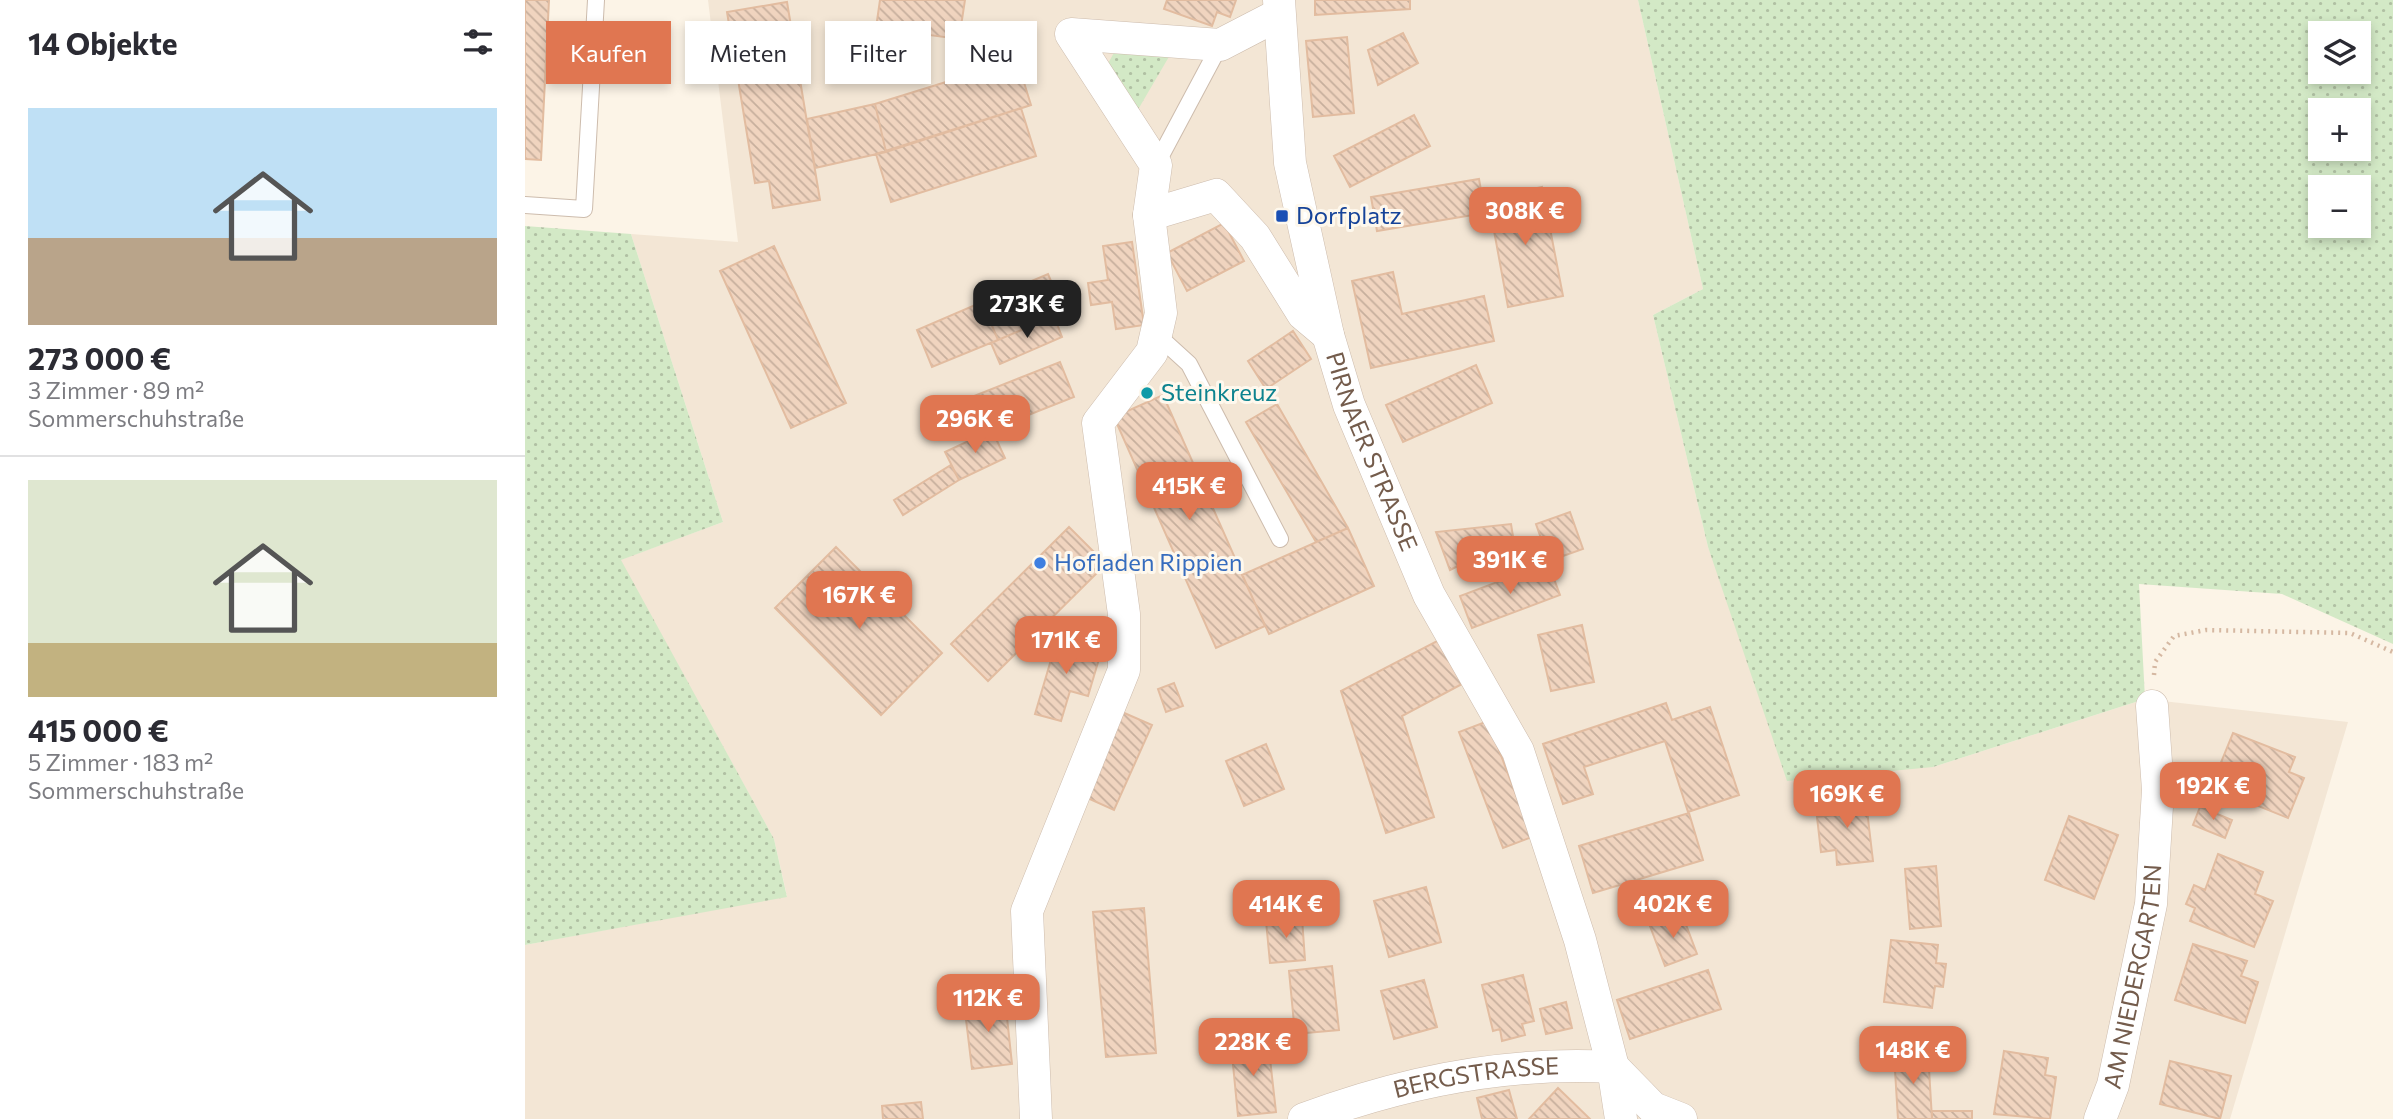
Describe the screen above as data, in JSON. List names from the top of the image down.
{
  "streets": {
    "street": ["PIRNAER STRASSE", "AM NIEDERGARTEN", "BERGSTRASSE"]
  },
  "crossings": [
    ["PIRNAER STRASSE", "BERGSTRASSE"]
  ],
  "places": {
    "transit": ["Dorfplatz"],
    "other": ["Steinkreuz", "Hofladen Rippien"]
  },
  "page": {
    "heading": "14 Objekte",
    "map_buttons": ["+", "−"],
    "chip": [
      "Kaufen",
      "Mieten",
      "Filter",
      "Neu"
    ],
    "list": [
      {
        "name": "273 000 €",
        "note": "3 Zimmer · 89 m² · Sommerschuhstraße"
      },
      {
        "name": "415 000 €",
        "note": "5 Zimmer · 183 m² · Sommerschuhstraße"
      }
    ],
    "price": [
      "308K €",
      "273K €",
      "296K €",
      "415K €",
      "391K €",
      "167K €",
      "171K €",
      "192K €",
      "169K €",
      "414K €",
      "402K €",
      "112K €",
      "228K €",
      "148K €"
    ]
  }
}
